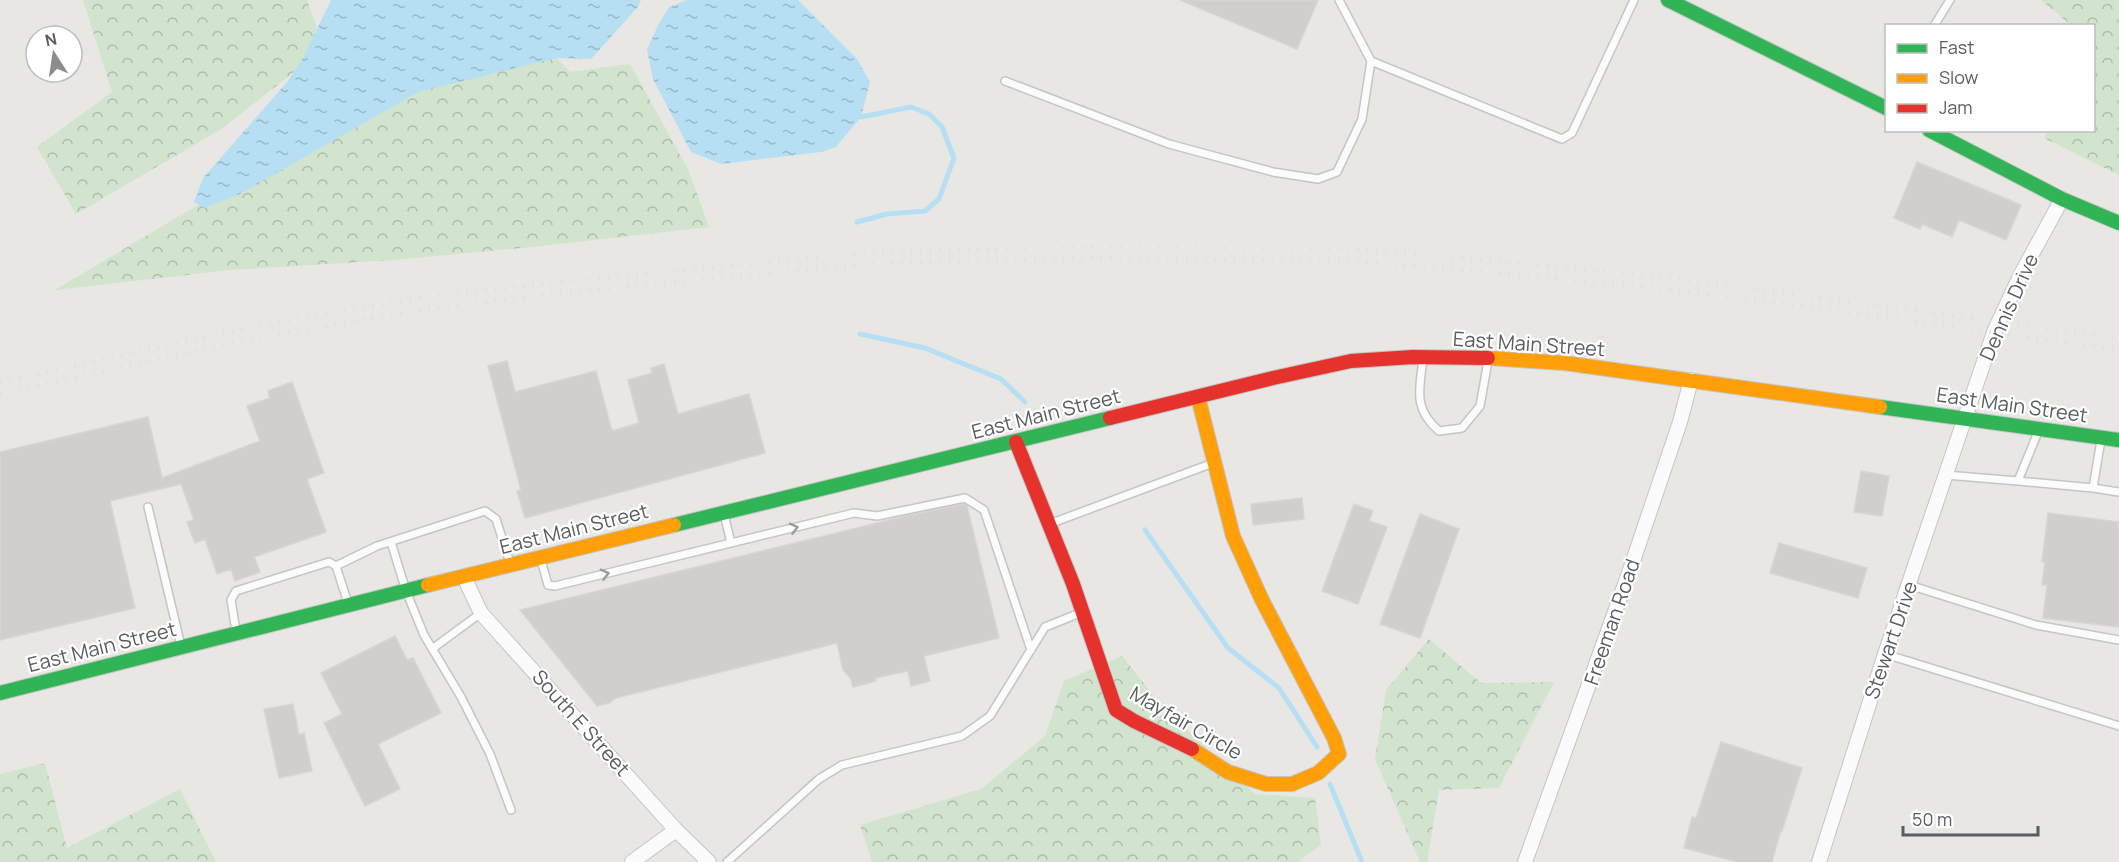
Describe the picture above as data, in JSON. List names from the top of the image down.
{
  "streets": {
    "main road": ["East Main Street", "Mayfair Circle"],
    "street": [
      "Dennis Drive",
      "Freeman Road",
      "Stewart Drive",
      "South E Street"
    ]
  },
  "crossings": [
    ["Dennis Drive", "East Main Street"],
    ["Dennis Drive", "Stewart Drive"],
    ["East Main Street", "Freeman Road"],
    ["East Main Street", "Stewart Drive"],
    ["East Main Street", "South E Street"],
    ["East Main Street", "Mayfair Circle"]
  ],
  "legend": ["Fast", "Slow", "Jam"],
  "scale_bar": "50 m",
  "north": "top"
}
